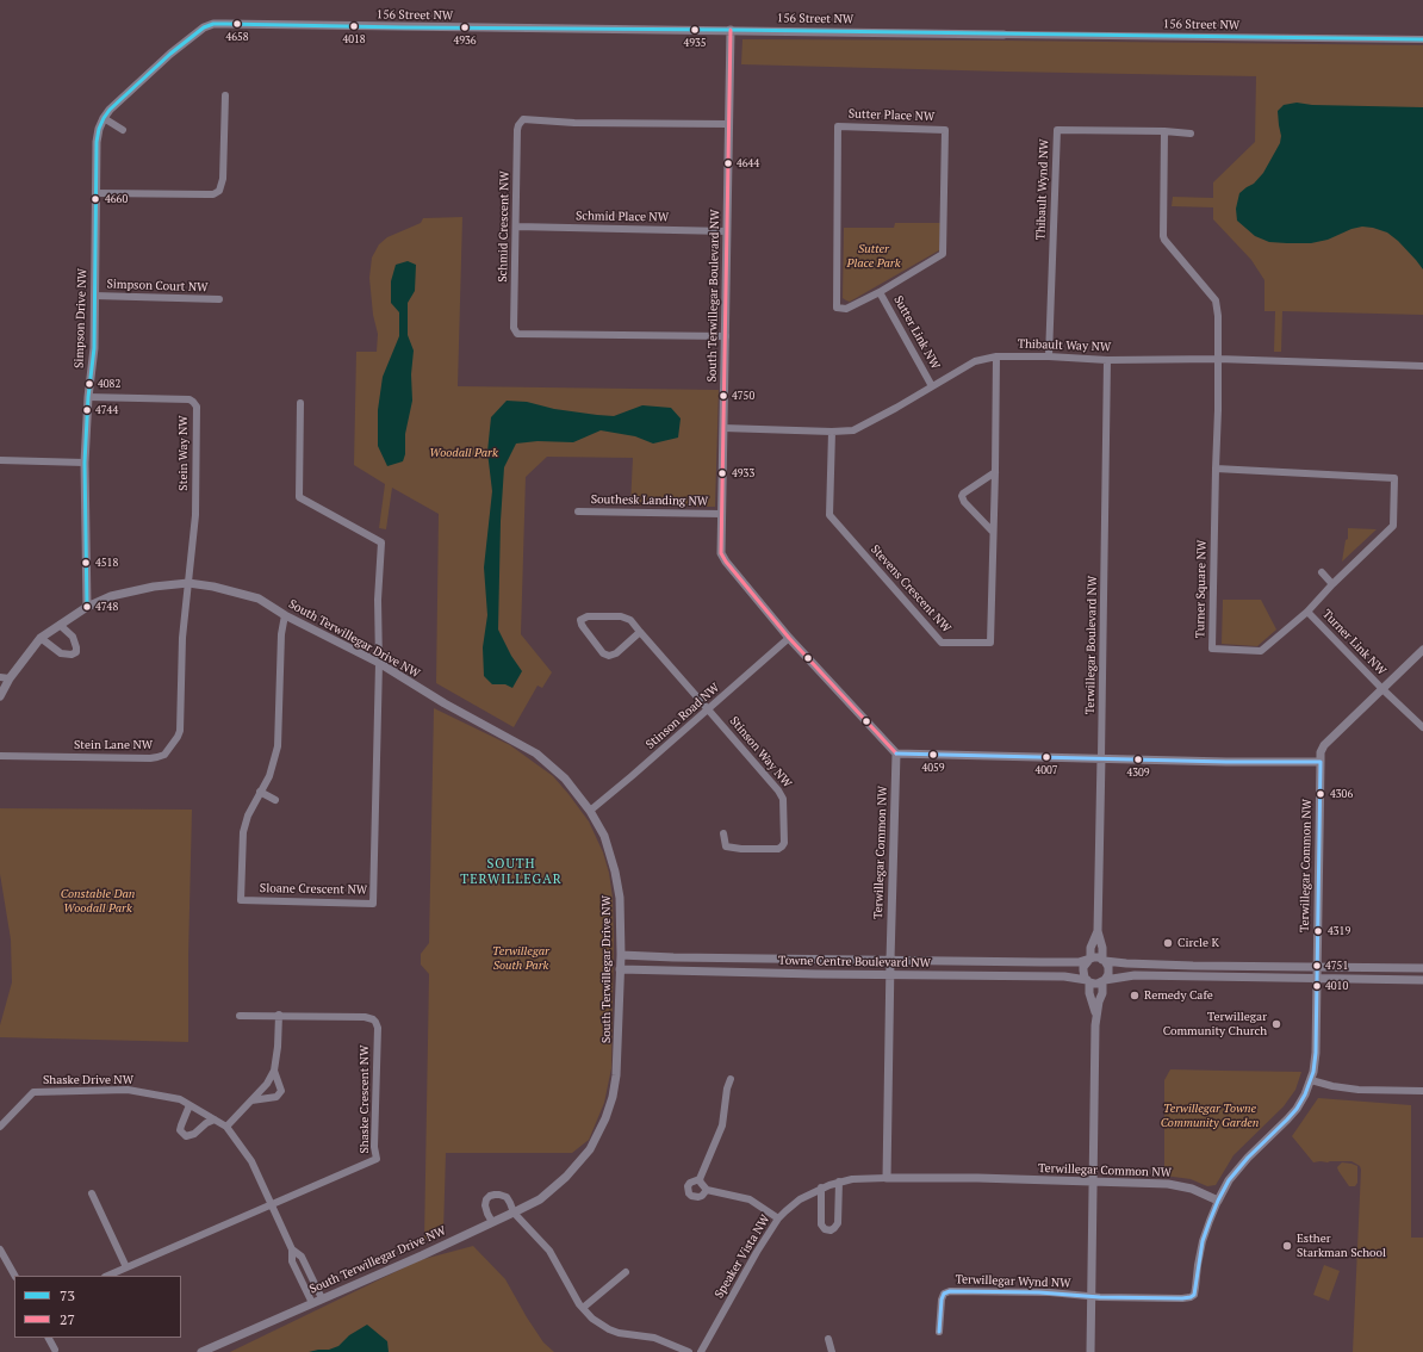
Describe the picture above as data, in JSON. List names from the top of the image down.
{
  "streets": {
    "street": [
      "156 Street NW",
      "Sutter Place NW",
      "Thibault Wynd NW",
      "Schmid Place NW",
      "Schmid Crescent NW",
      "Simpson Court NW",
      "South Terwillegar Boulevard NW",
      "Simpson Drive NW",
      "Sutter Link NW",
      "Thibault Way NW",
      "Stein Way NW",
      "Southesk Landing NW",
      "Stevens Crescent NW",
      "Turner Square NW",
      "South Terwillegar Drive NW",
      "Turner Link NW",
      "Terwillegar Boulevard NW",
      "Stinson Road NW",
      "Stein Lane NW",
      "Stinson Way NW",
      "Terwillegar Common NW",
      "Sloane Crescent NW",
      "Towne Centre Boulevard NW",
      "Shaske Drive NW",
      "Shaske Crescent NW",
      "Speaker Vista NW",
      "Terwillegar Wynd NW"
    ]
  },
  "crossings": [
    ["156 Street NW", "South Terwillegar Boulevard NW"],
    ["156 Street NW", "Simpson Drive NW"],
    ["Sutter Place NW", "Sutter Link NW"],
    ["Thibault Wynd NW", "Thibault Way NW"],
    ["Schmid Place NW", "Schmid Crescent NW"],
    ["Schmid Place NW", "South Terwillegar Boulevard NW"],
    ["Schmid Crescent NW", "South Terwillegar Boulevard NW"],
    ["Simpson Court NW", "Simpson Drive NW"],
    ["South Terwillegar Boulevard NW", "Thibault Way NW"],
    ["South Terwillegar Boulevard NW", "Southesk Landing NW"],
    ["South Terwillegar Boulevard NW", "Stinson Road NW"],
    ["South Terwillegar Boulevard NW", "Terwillegar Common NW"],
    ["Simpson Drive NW", "Stein Way NW"],
    ["Simpson Drive NW", "South Terwillegar Drive NW"],
    ["Sutter Link NW", "Thibault Way NW"],
    ["Thibault Way NW", "Stevens Crescent NW"],
    ["Thibault Way NW", "Turner Square NW"],
    ["Thibault Way NW", "Terwillegar Boulevard NW"],
    ["Stein Way NW", "South Terwillegar Drive NW"],
    ["Stein Way NW", "Stein Lane NW"],
    ["Turner Square NW", "Turner Link NW"],
    ["South Terwillegar Drive NW", "Stinson Road NW"],
    ["South Terwillegar Drive NW", "Stein Lane NW"],
    ["South Terwillegar Drive NW", "Sloane Crescent NW"],
    ["South Terwillegar Drive NW", "Towne Centre Boulevard NW"],
    ["South Terwillegar Drive NW", "Shaske Drive NW"],
    ["Turner Link NW", "Terwillegar Common NW"],
    ["Terwillegar Boulevard NW", "Towne Centre Boulevard NW"],
    ["Stinson Road NW", "Stinson Way NW"],
    ["Terwillegar Common NW", "Towne Centre Boulevard NW"],
    ["Terwillegar Common NW", "Speaker Vista NW"],
    ["Terwillegar Common NW", "Terwillegar Wynd NW"],
    ["Shaske Drive NW", "Shaske Crescent NW"]
  ],
  "districts": ["SOUTH TERWILLEGAR"],
  "parks": [
    "Sutter Place Park",
    "Woodall Park",
    "Constable Dan Woodall Park",
    "Terwillegar South Park",
    "Terwillegar Towne Community Garden"
  ],
  "places": [
    "4658",
    "4018",
    "4936",
    "4935",
    "4644",
    "4660",
    "4082",
    "4750",
    "4744",
    "4933",
    "4518",
    "4748",
    "4059",
    "4007",
    "4309",
    "4306",
    "4319",
    "Circle K",
    "4751",
    "4010",
    "Remedy Cafe",
    "Terwillegar Community Church",
    "Esther Starkman School"
  ],
  "lines": ["transit line 73", "transit line 27"],
  "legend": ["73", "27"]
}
